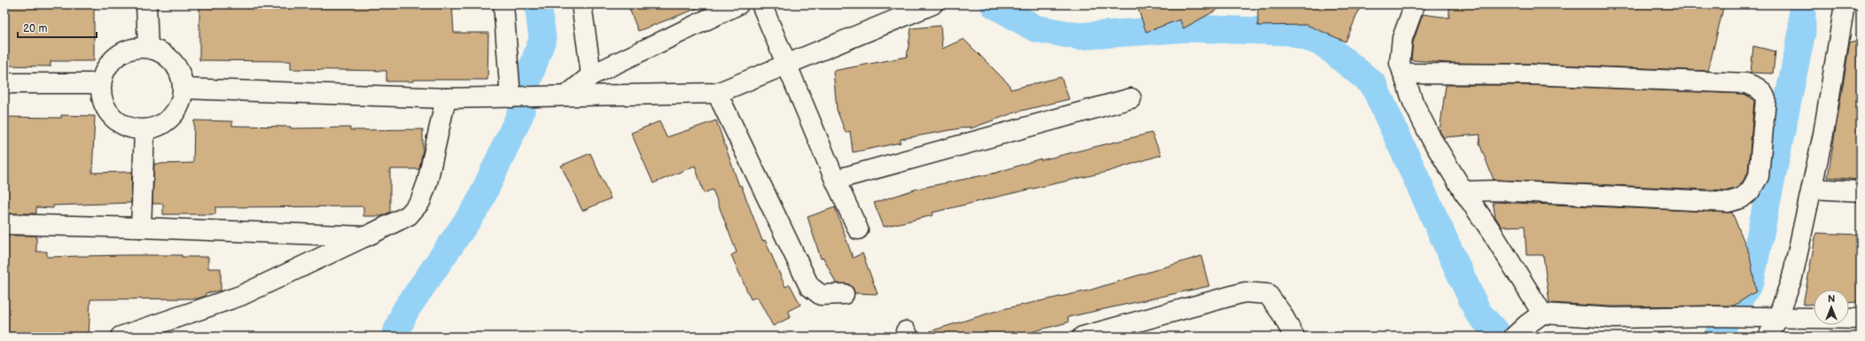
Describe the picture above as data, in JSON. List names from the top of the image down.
{
  "scale_bar": "20 m",
  "north": "top"
}
